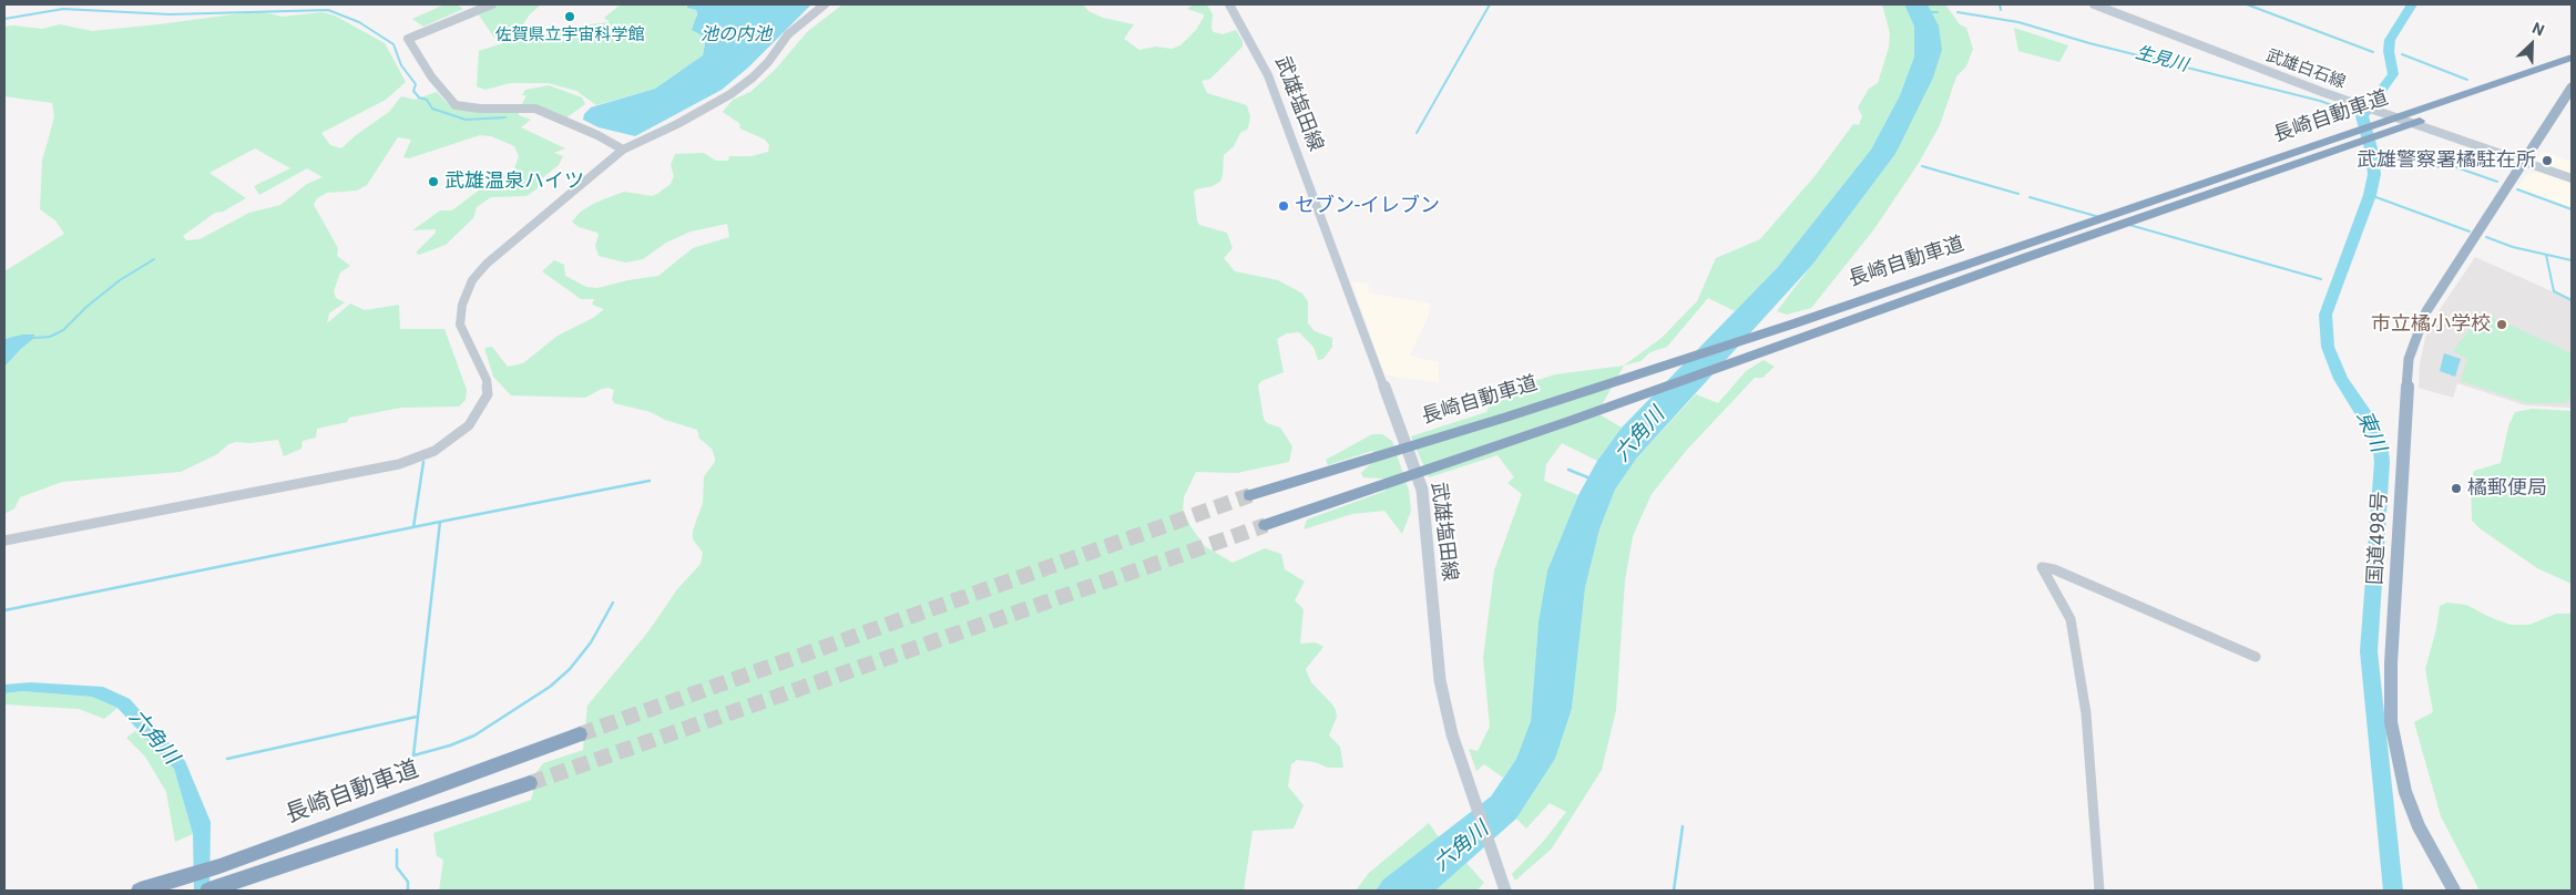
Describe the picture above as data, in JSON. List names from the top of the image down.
{
  "streets": {
    "highway": ["長崎自動車道", "国道498号"],
    "main road": ["武雄白石線", "武雄塩田線"]
  },
  "crossings": [
    ["武雄白石線", "国道498号"]
  ],
  "water": [
    "池の内池",
    "生見川",
    "東川",
    "六角川"
  ],
  "places": [
    "佐賀県立宇宙科学館",
    "武雄警察署橘駐在所",
    "武雄温泉ハイツ",
    "セブン-イレブン",
    "市立橘小学校",
    "橘郵便局"
  ],
  "north": "top right"
}
